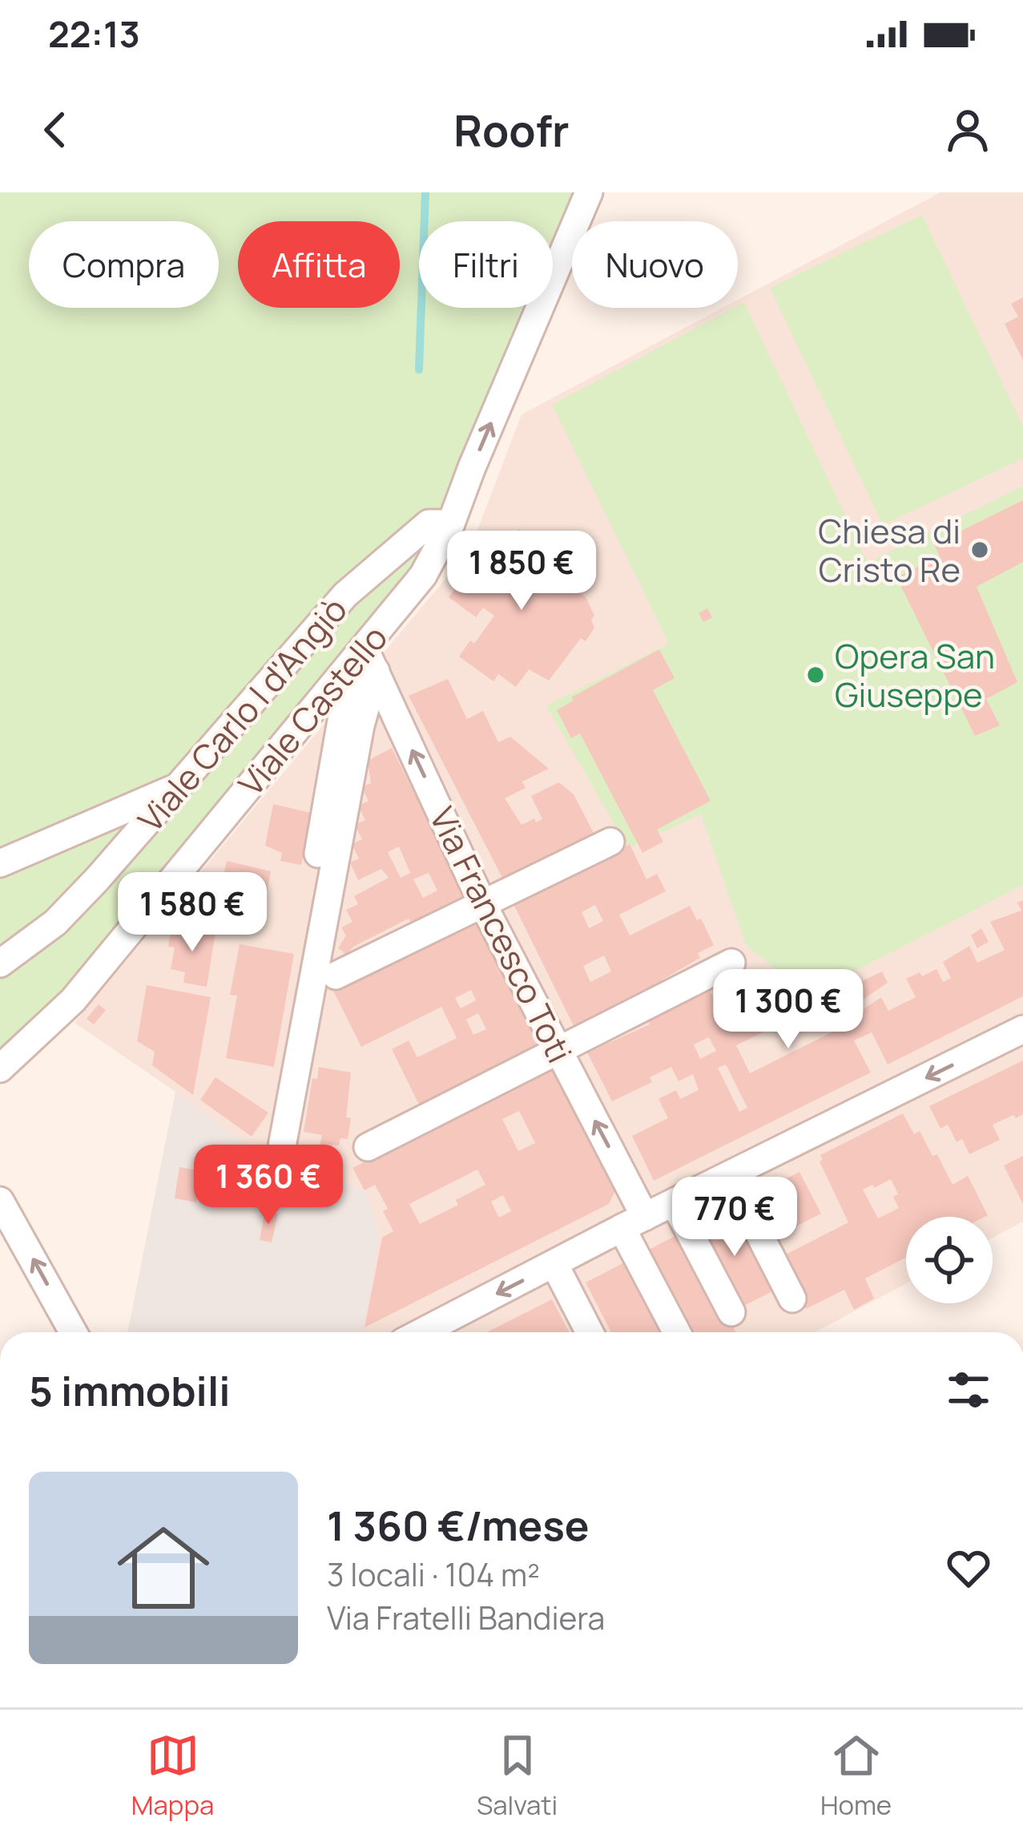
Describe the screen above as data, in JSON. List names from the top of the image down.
{
  "streets": {
    "street": ["Viale Castello", "Viale Carlo I d'Angiò", "Via Francesco Toti"]
  },
  "crossings": [
    ["Viale Castello", "Viale Carlo I d'Angiò"],
    ["Viale Castello", "Via Francesco Toti"]
  ],
  "one_way": ["Via Francesco Toti"],
  "places": ["Chiesa di Cristo Re", "Opera San Giuseppe"],
  "page": {
    "status": "22:13",
    "header": "Roofr",
    "chip": [
      "Compra",
      "Affitta",
      "Filtri",
      "Nuovo"
    ],
    "price": [
      "1 850 €",
      "1 580 €",
      "1 300 €",
      "1 360 €",
      "770 €"
    ],
    "heading": "5 immobili",
    "list": [
      {
        "name": "1 360 €/mese",
        "note": "3 locali · 104 m² · Via Fratelli Bandiera"
      }
    ],
    "tabs": ["Mappa", "Salvati", "Home"]
  }
}
